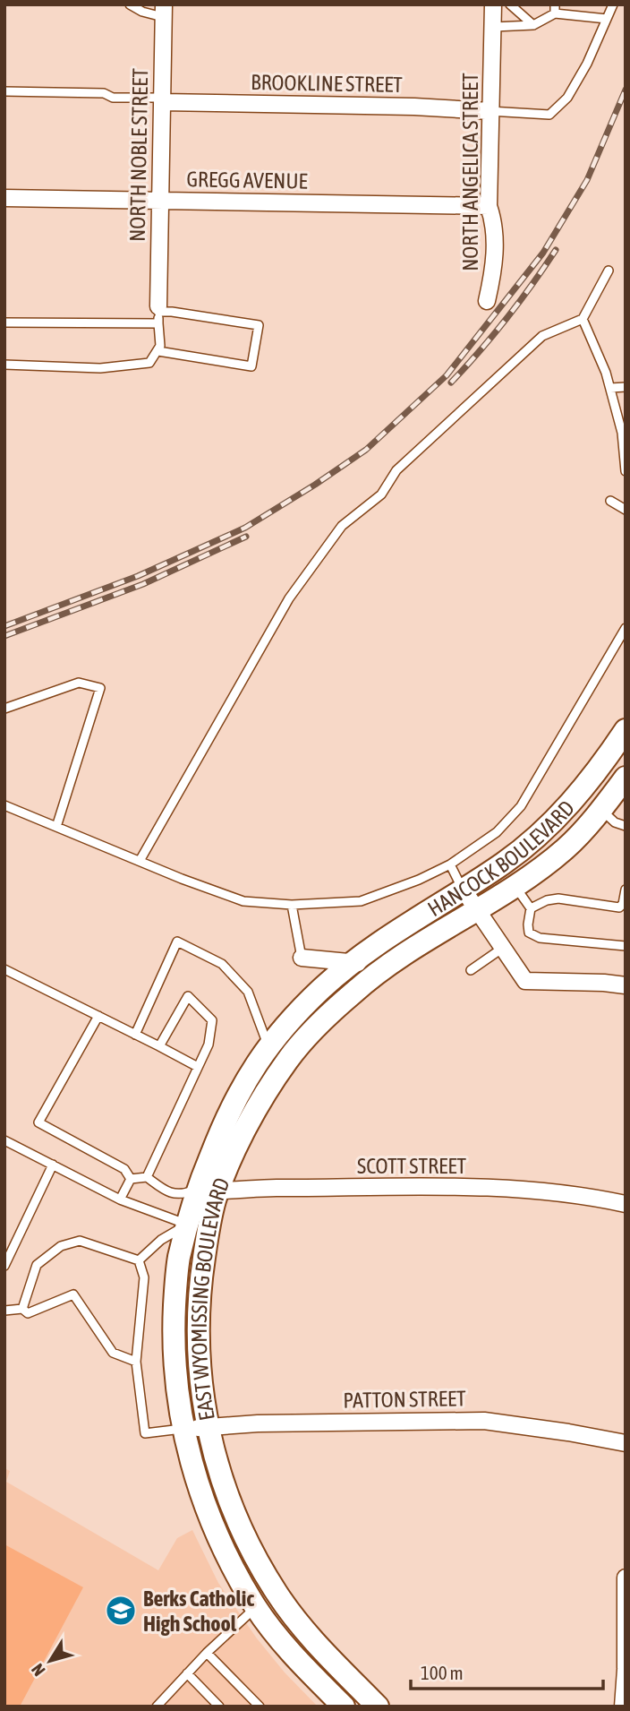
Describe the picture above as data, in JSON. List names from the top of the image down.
{
  "streets": {
    "street": [
      "BROOKLINE STREET",
      "NORTH NOBLE STREET",
      "NORTH ANGELICA STREET",
      "GREGG AVENUE",
      "HANCOCK BOULEVARD",
      "SCOTT STREET",
      "EAST WYOMISSING BOULEVARD",
      "PATTON STREET"
    ]
  },
  "crossings": [
    ["BROOKLINE STREET", "NORTH NOBLE STREET"],
    ["BROOKLINE STREET", "NORTH ANGELICA STREET"],
    ["NORTH NOBLE STREET", "GREGG AVENUE"],
    ["NORTH ANGELICA STREET", "GREGG AVENUE"],
    ["HANCOCK BOULEVARD", "EAST WYOMISSING BOULEVARD"],
    ["SCOTT STREET", "EAST WYOMISSING BOULEVARD"],
    ["EAST WYOMISSING BOULEVARD", "PATTON STREET"]
  ],
  "places": {
    "school or university": ["Berks Catholic High School"]
  },
  "scale_bar": "100 m",
  "north": "bottom left"
}
